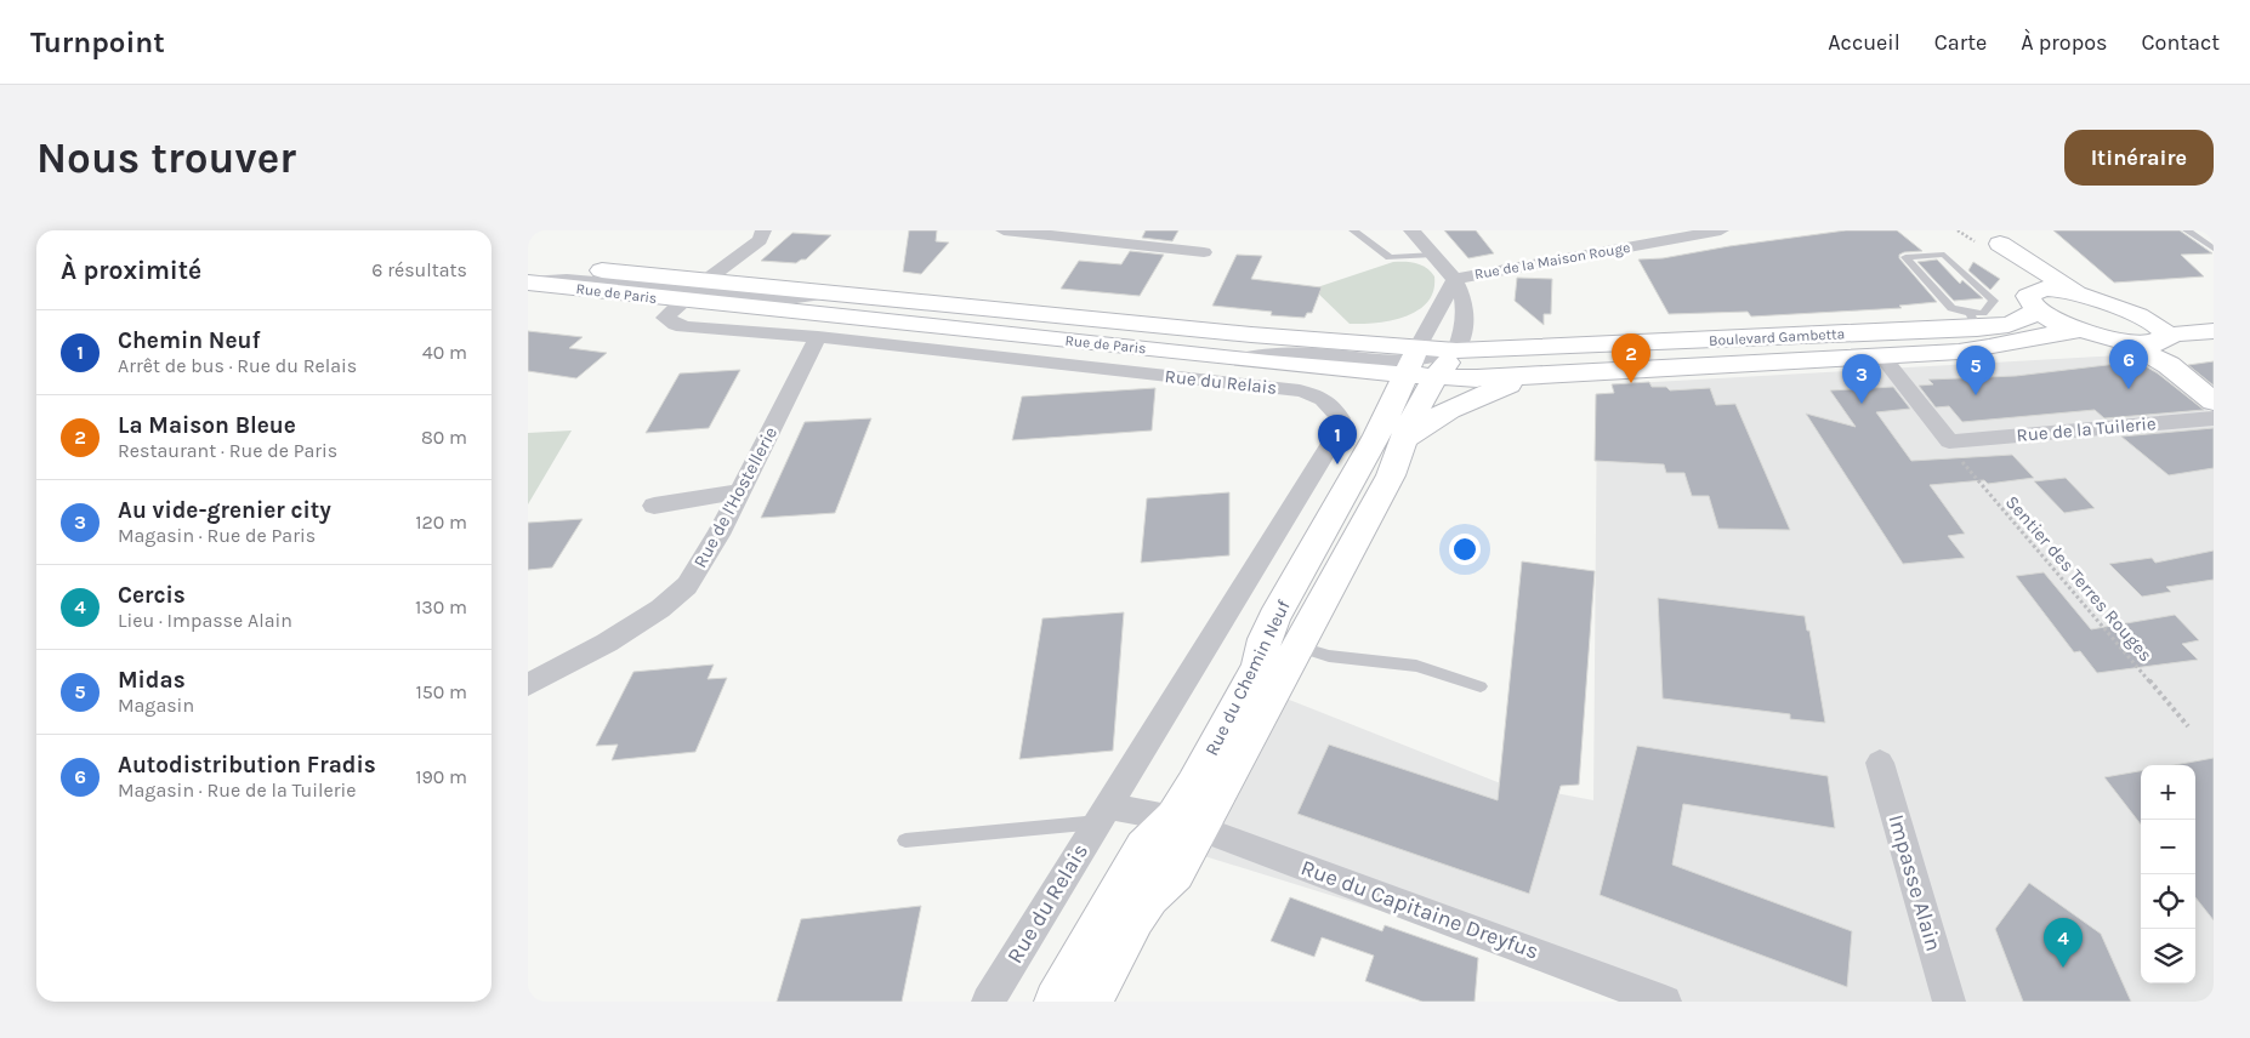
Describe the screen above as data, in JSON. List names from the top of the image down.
{
  "streets": {
    "main road": ["Rue de Paris", "Boulevard Gambetta", "Rue du Chemin Neuf"],
    "street": [
      "Rue de la Maison Rouge",
      "Rue du Relais",
      "Rue de la Tuilerie",
      "Rue de l'Hostellerie",
      "Impasse Alain",
      "Rue du Capitaine Dreyfus"
    ],
    "path": ["Sentier des Terres Rouges"]
  },
  "crossings": [
    ["Rue de Paris", "Boulevard Gambetta"],
    ["Rue de Paris", "Rue du Relais"],
    ["Rue de Paris", "Rue du Chemin Neuf"],
    ["Rue du Relais", "Rue de l'Hostellerie"],
    ["Rue de la Tuilerie", "Sentier des Terres Rouges"],
    ["Rue du Chemin Neuf", "Rue du Capitaine Dreyfus"]
  ],
  "page": {
    "header": "Turnpoint",
    "nav": [
      "Accueil",
      "Carte",
      "À propos",
      "Contact"
    ],
    "buttons": "Itinéraire",
    "title": "Nous trouver",
    "heading": ["À proximité", "6 résultats"],
    "list": [
      {
        "mark": "1",
        "name": "Chemin Neuf",
        "note": "Arrêt de bus · Rue du Relais",
        "value": "40 m"
      },
      {
        "mark": "2",
        "name": "La Maison Bleue",
        "note": "Restaurant · Rue de Paris",
        "value": "80 m"
      },
      {
        "mark": "3",
        "name": "Au vide-grenier city",
        "note": "Magasin · Rue de Paris",
        "value": "120 m"
      },
      {
        "mark": "4",
        "name": "Cercis",
        "note": "Lieu · Impasse Alain",
        "value": "130 m"
      },
      {
        "mark": "5",
        "name": "Midas",
        "note": "Magasin",
        "value": "150 m"
      },
      {
        "mark": "6",
        "name": "Autodistribution Fradis",
        "note": "Magasin · Rue de la Tuilerie",
        "value": "190 m"
      }
    ],
    "pins": [
      "2",
      "6",
      "5",
      "3",
      "1",
      "4"
    ],
    "map_buttons": ["+", "−"]
  }
}
